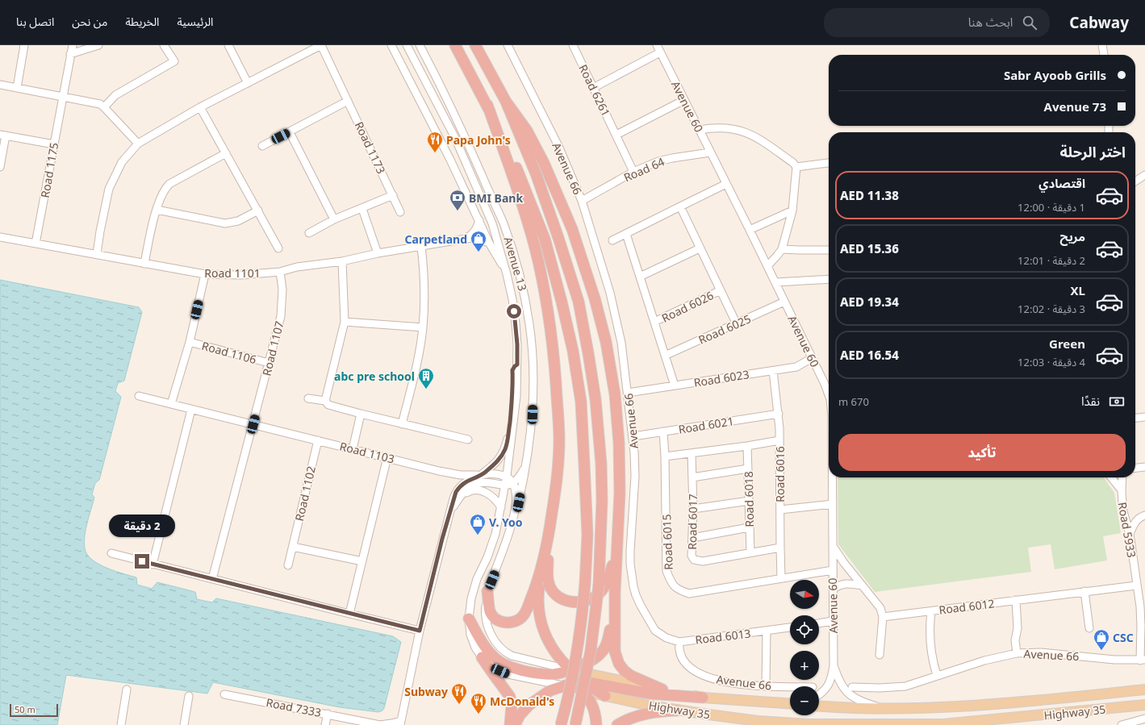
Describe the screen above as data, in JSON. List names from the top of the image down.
{
  "streets": {
    "main road": ["Highway 35"],
    "street": [
      "Road 6261",
      "Avenue 60",
      "Road 1173",
      "Avenue 66",
      "Road 64",
      "Road 1175",
      "Avenue 13",
      "Road 1101",
      "Road 6026",
      "Road 6025",
      "Road 1107",
      "Road 1106",
      "Road 6023",
      "Road 6021",
      "Road 1103",
      "Road 6016",
      "Road 1102",
      "Road 6018",
      "Road 6017",
      "Road 5933",
      "Road 6015",
      "Road 6012",
      "Road 6013",
      "Road 7333"
    ]
  },
  "crossings": [
    ["Road 6261", "Road 64"],
    ["Avenue 60", "Road 64"],
    ["Avenue 60", "Road 6025"],
    ["Avenue 60", "Road 6023"],
    ["Avenue 60", "Road 6015"],
    ["Avenue 66", "Road 64"],
    ["Avenue 66", "Road 6023"],
    ["Avenue 66", "Road 6021"],
    ["Avenue 66", "Road 5933"],
    ["Avenue 66", "Road 6013"],
    ["Road 1175", "Road 1101"],
    ["Avenue 13", "Road 1103"],
    ["Road 1101", "Road 1107"],
    ["Road 1101", "Road 1106"],
    ["Road 6026", "Road 6025"],
    ["Road 1107", "Road 1106"],
    ["Road 1107", "Road 1103"],
    ["Road 1106", "Road 1103"],
    ["Road 6023", "Road 6016"],
    ["Road 6021", "Road 6016"],
    ["Road 6021", "Road 6015"],
    ["Road 1103", "Road 1102"],
    ["Road 6016", "Road 6017"],
    ["Road 6016", "Road 6015"],
    ["Road 6018", "Road 6017"],
    ["Road 5933", "Road 6012"]
  ],
  "places": {
    "restaurant": ["Papa John's", "Subway", "McDonald's"],
    "bank": ["BMI Bank"],
    "shop": ["Carpetland", "V. Yoo", "CSC"],
    "building": ["abc pre school"]
  },
  "scale_bar": "50 m",
  "north": "right",
  "page": {
    "header": "Cabway",
    "search": "ابحث هنا",
    "nav": [
      "الرئيسية",
      "الخريطة",
      "من نحن",
      "اتصل بنا"
    ],
    "banner": ["Sabr Ayoob Grills", "Avenue 73"],
    "heading": "اختر الرحلة",
    "list": [
      {
        "name": "اقتصادي",
        "note": "1 دقيقة · 12:00",
        "value": "AED 11.38"
      },
      {
        "name": "مريح",
        "note": "2 دقيقة · 12:01",
        "value": "AED 15.36"
      },
      {
        "name": "XL",
        "note": "3 دقيقة · 12:02",
        "value": "AED 19.34"
      },
      {
        "name": "Green",
        "note": "4 دقيقة · 12:03",
        "value": "AED 16.54"
      }
    ],
    "pay": ["نقدًا", "670 m"],
    "buttons": "تأكيد",
    "bubble": "2 دقيقة",
    "map_buttons": ["+", "−"],
    "scale": "50 m"
  }
}
